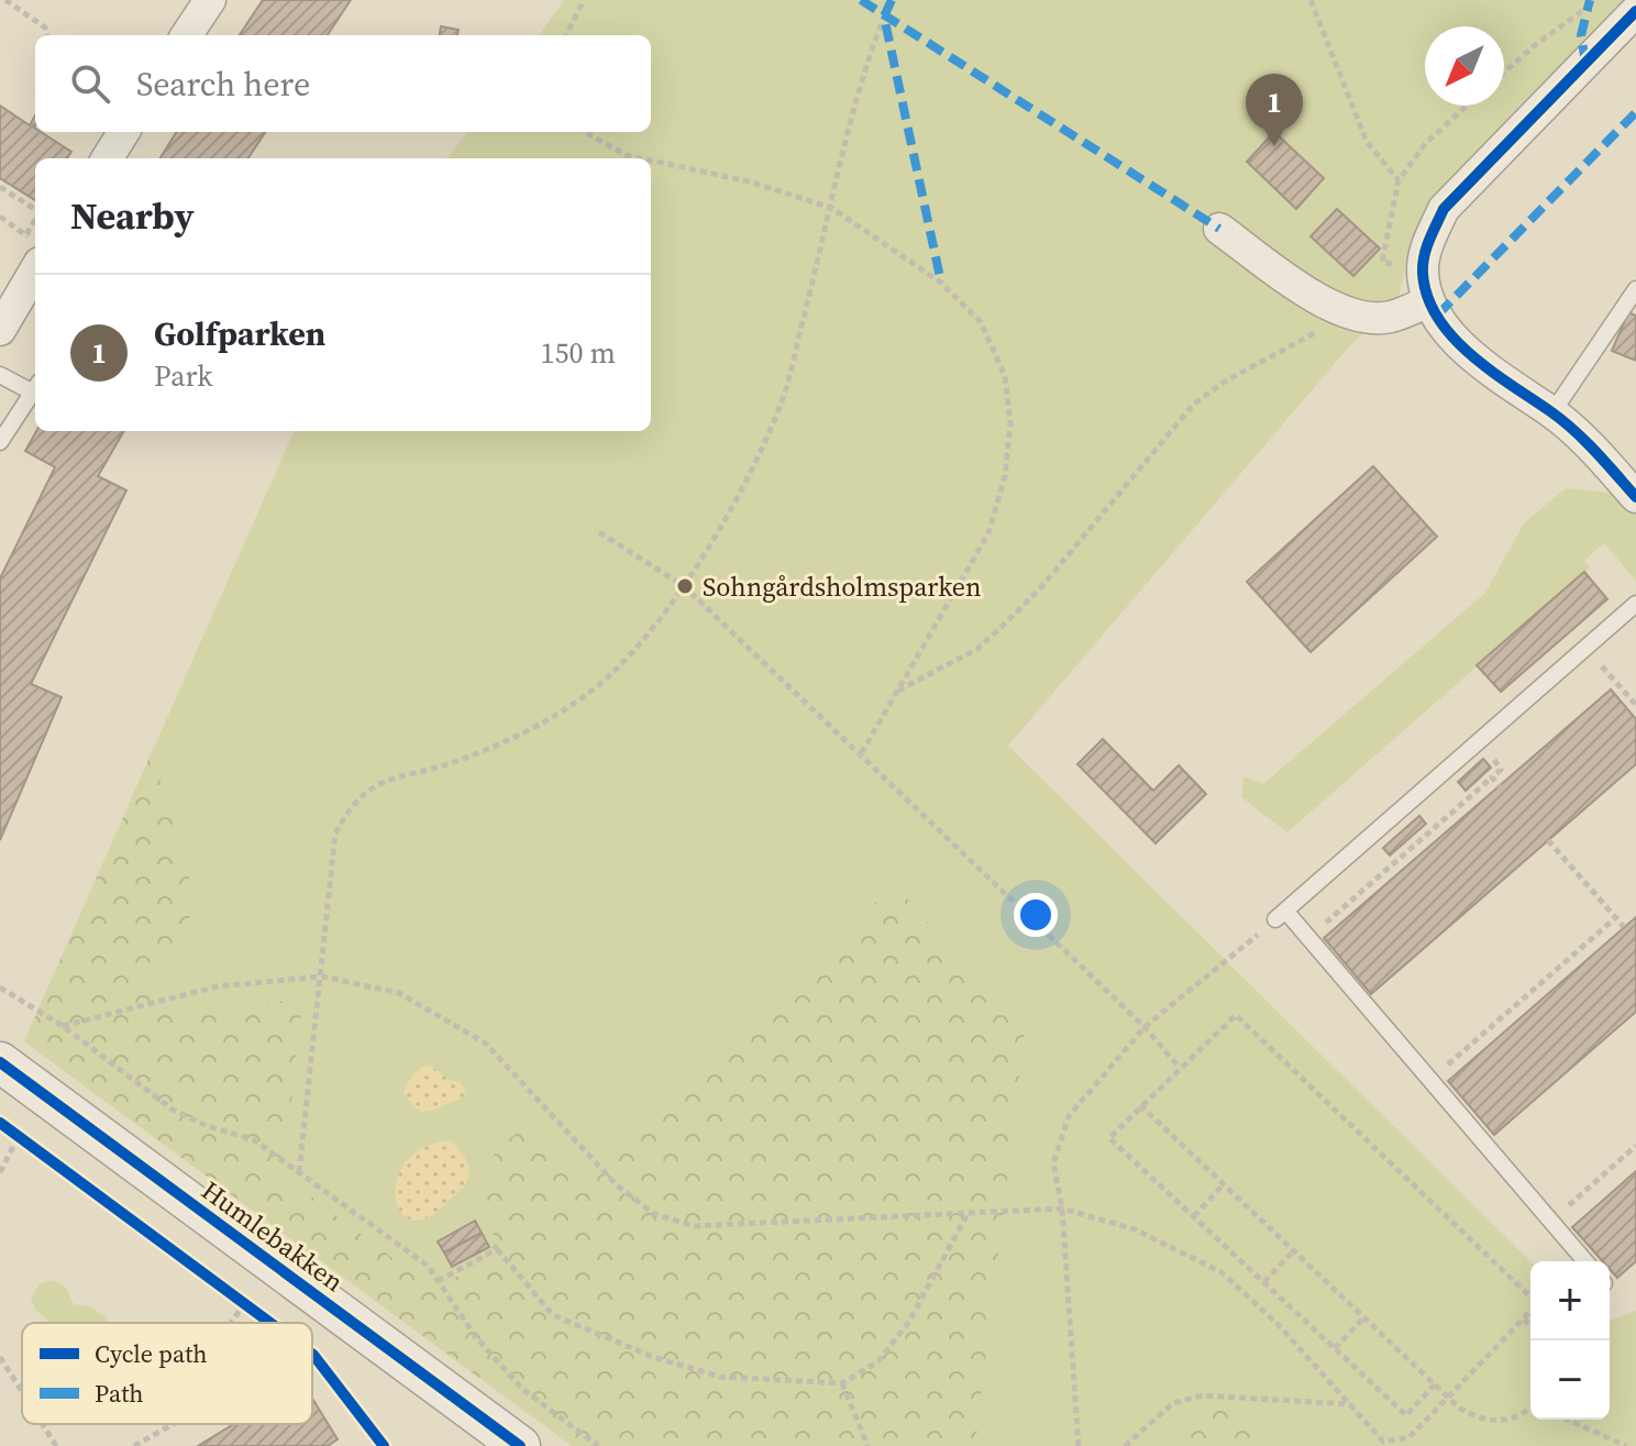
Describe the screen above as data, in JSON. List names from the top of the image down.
{
  "streets": {
    "street": ["Humlebakken"]
  },
  "places": ["Sohngårdsholmsparken"],
  "legend": ["Cycle path", "Path"],
  "north": "bottom left",
  "page": {
    "search": "Search here",
    "pins": "1",
    "heading": "Nearby",
    "list": [
      {
        "mark": "1",
        "name": "Golfparken",
        "note": "Park",
        "value": "150 m"
      }
    ],
    "map_buttons": ["+", "−"]
  }
}
